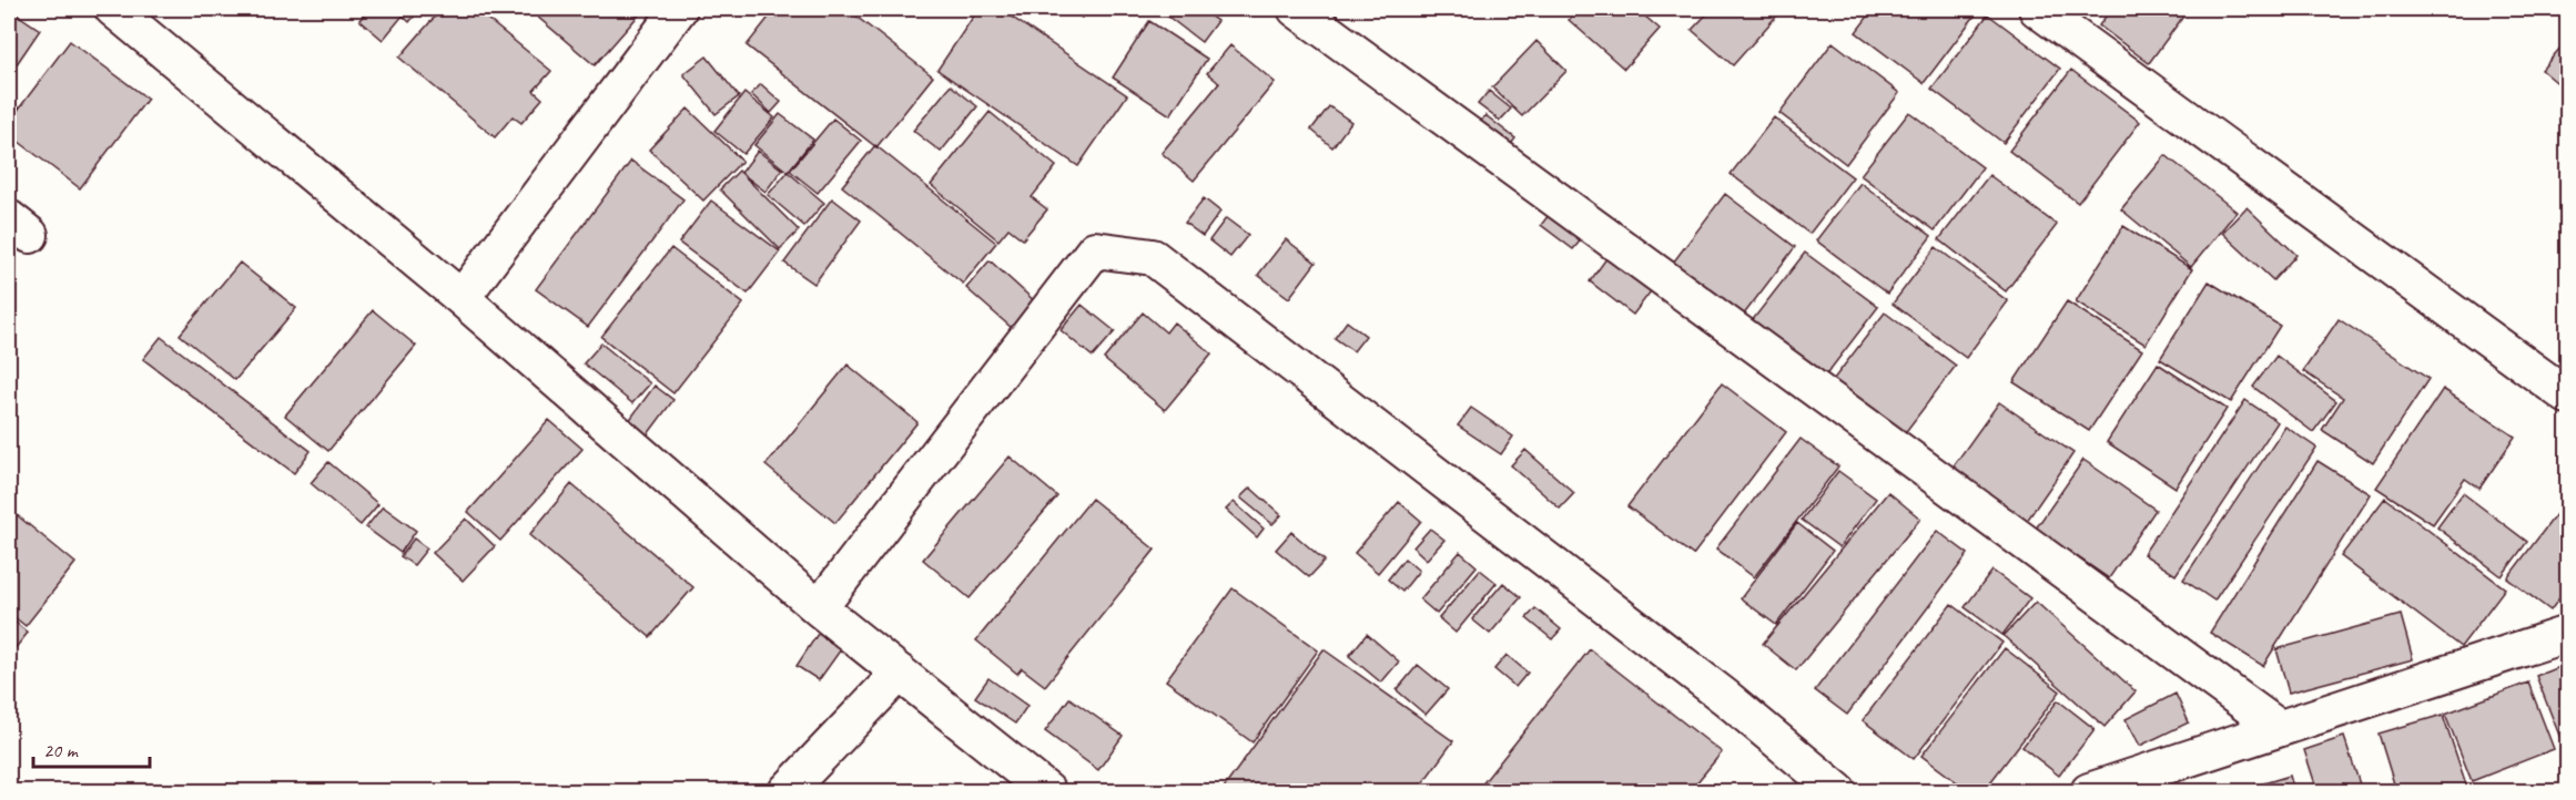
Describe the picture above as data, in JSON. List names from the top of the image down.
{
  "scale_bar": "20 m"
}
